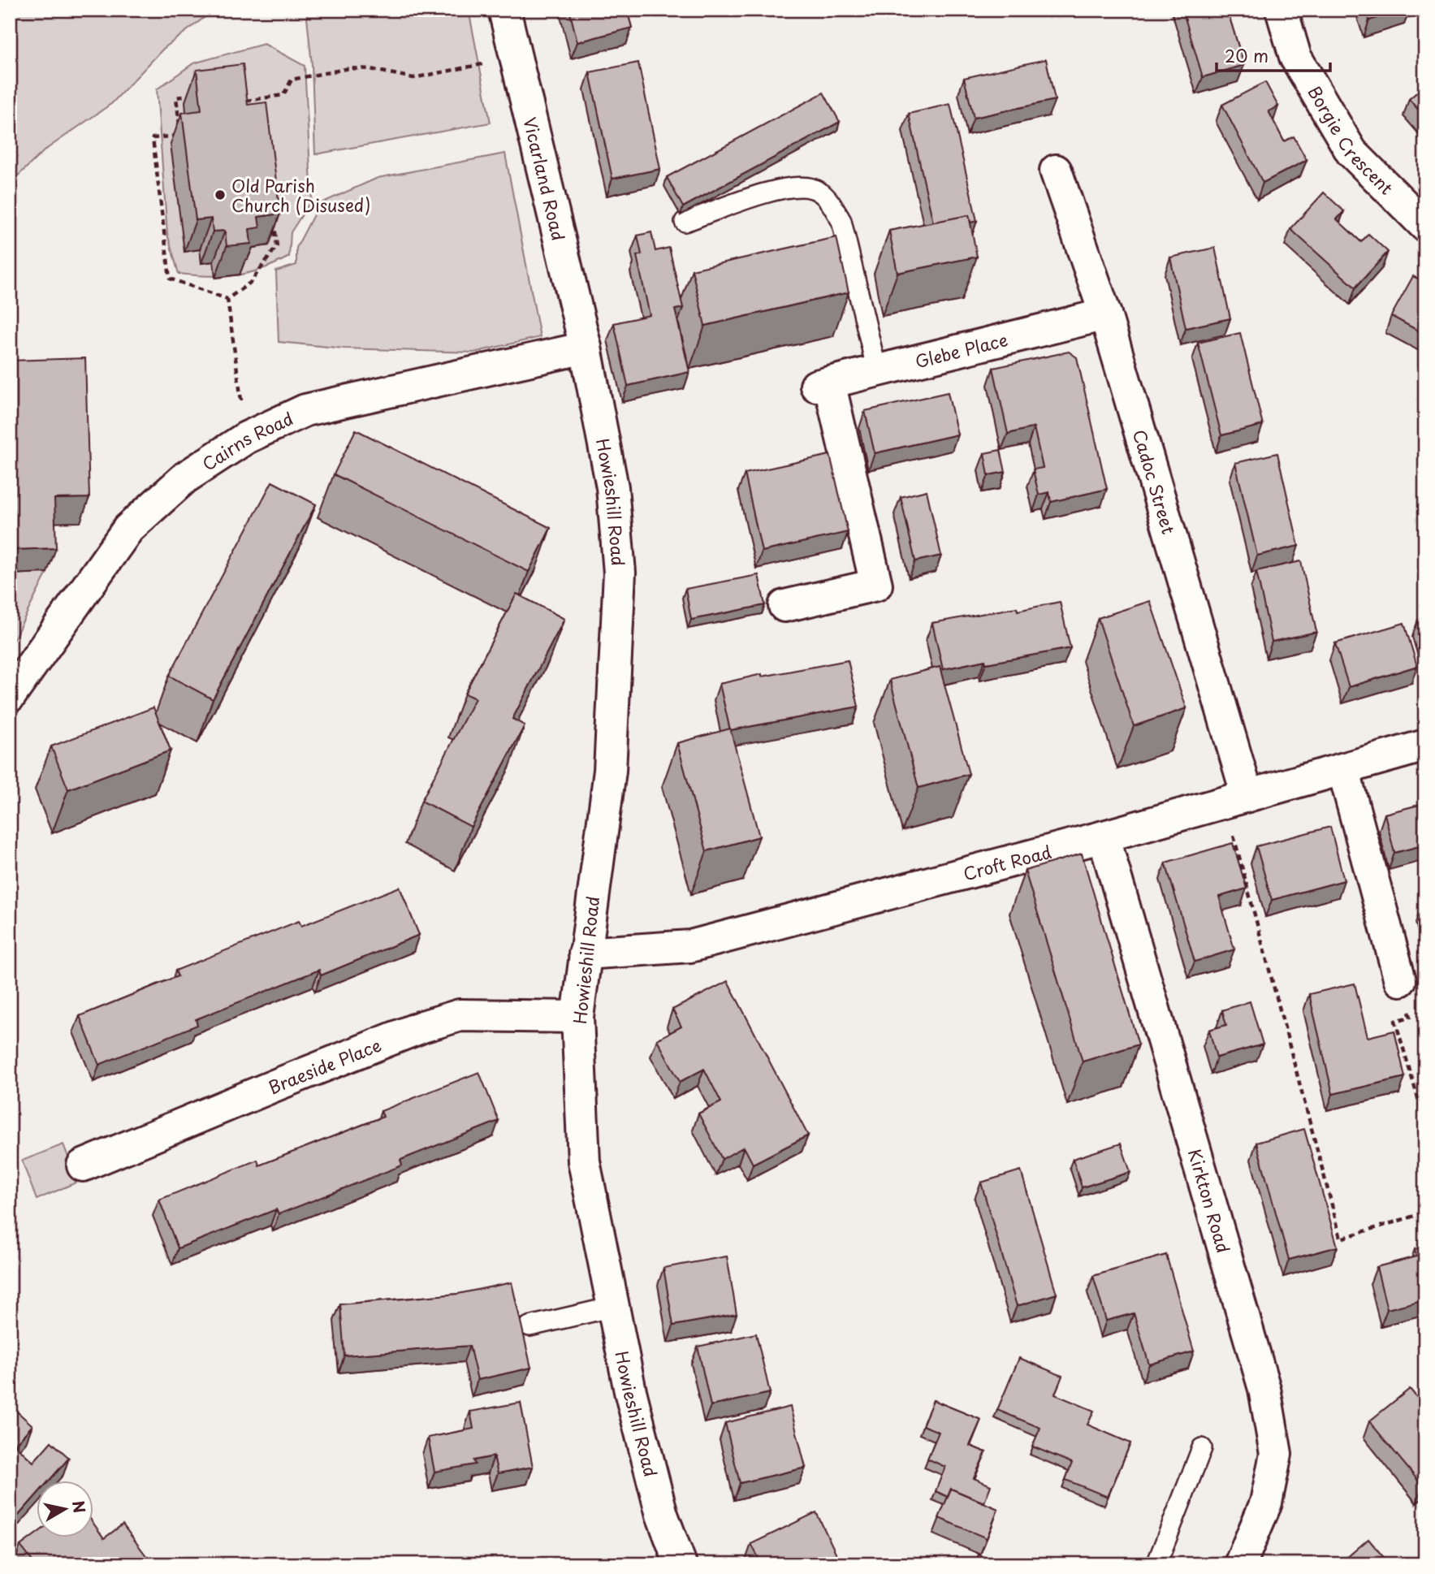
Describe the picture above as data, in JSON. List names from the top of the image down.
{
  "streets": {
    "street": [
      "Borgie Crescent",
      "Vicarland Road",
      "Glebe Place",
      "Cairns Road",
      "Cadoc Street",
      "Howieshill Road",
      "Croft Road",
      "Braeside Place",
      "Kirkton Road"
    ]
  },
  "crossings": [
    ["Vicarland Road", "Cairns Road"],
    ["Vicarland Road", "Howieshill Road"],
    ["Glebe Place", "Cadoc Street"],
    ["Cairns Road", "Howieshill Road"],
    ["Cadoc Street", "Croft Road"],
    ["Howieshill Road", "Croft Road"],
    ["Howieshill Road", "Braeside Place"],
    ["Croft Road", "Kirkton Road"]
  ],
  "places": ["Old Parish Church (Disused)"],
  "scale_bar": "20 m",
  "north": "right"
}
